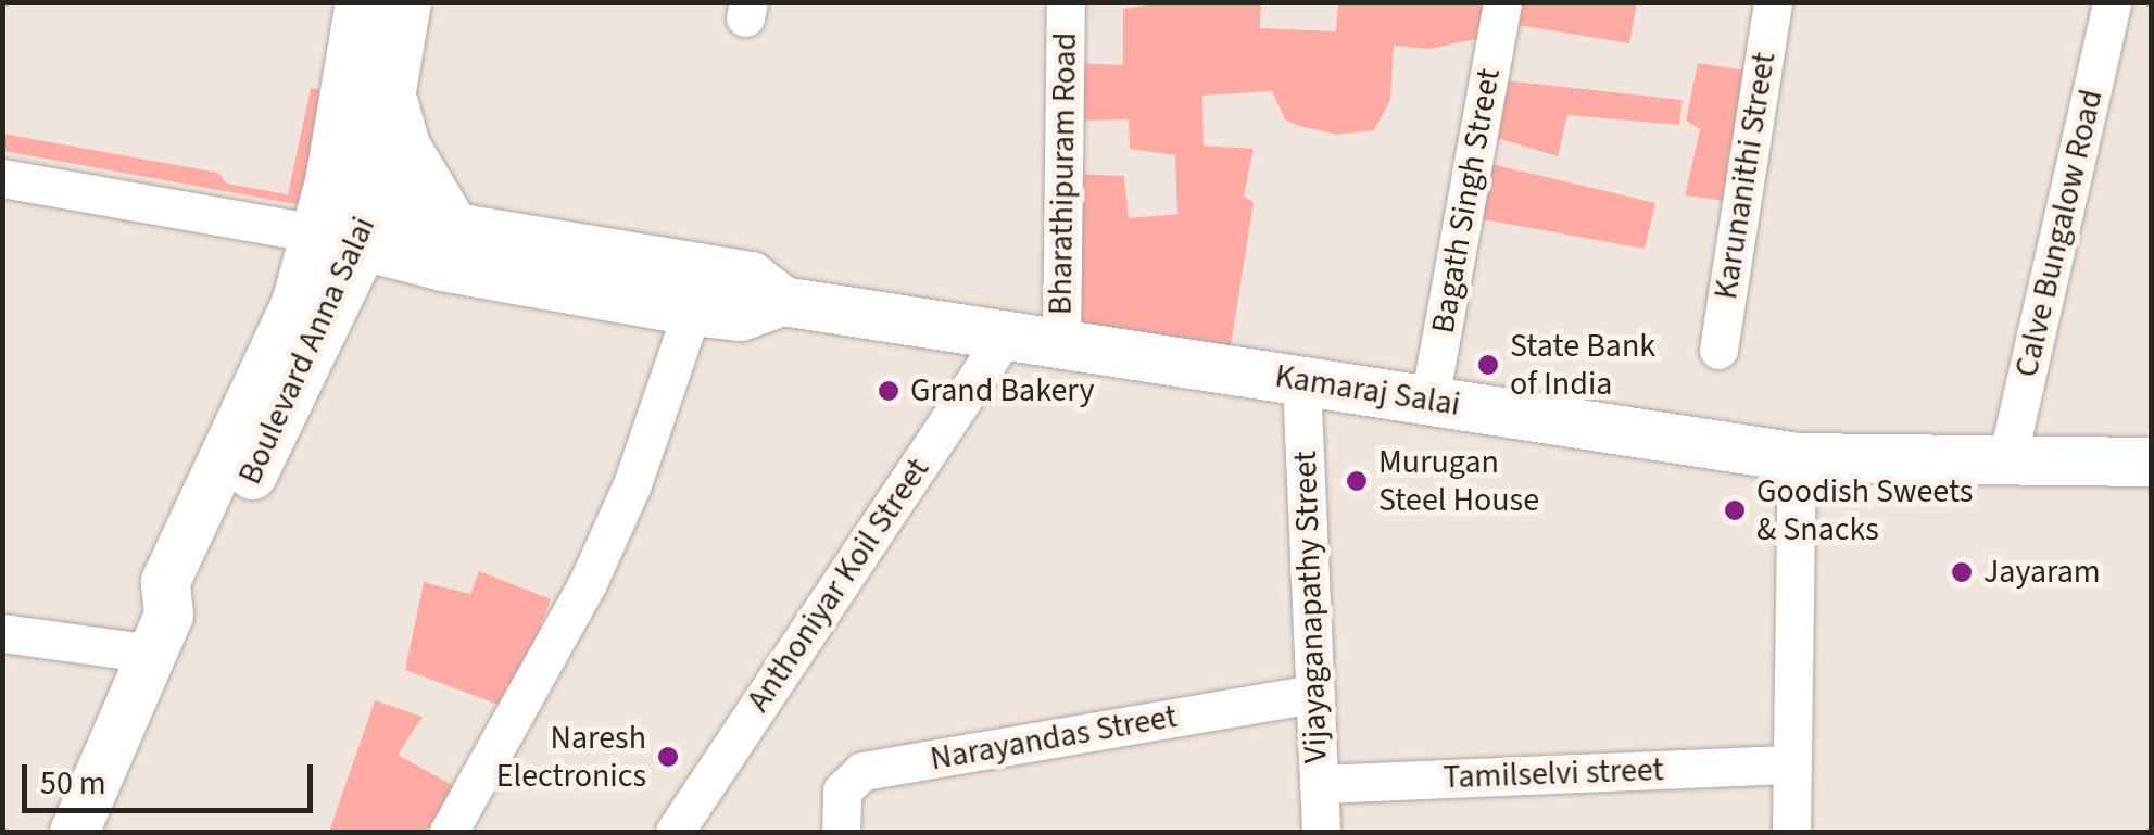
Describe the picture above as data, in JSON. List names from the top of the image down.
{
  "streets": {
    "main road": ["Boulevard Anna Salai", "Kamaraj Salai"],
    "street": [
      "Bharathipuram Road",
      "Karunanithi Street",
      "Bagath Singh Street",
      "Calve Bungalow Road",
      "Anthoniyar Koil Street",
      "Vijayaganapathy Street",
      "Narayandas Street",
      "Tamilselvi street"
    ]
  },
  "crossings": [
    ["Bharathipuram Road", "Kamaraj Salai"],
    ["Bagath Singh Street", "Kamaraj Salai"],
    ["Calve Bungalow Road", "Kamaraj Salai"],
    ["Boulevard Anna Salai", "Kamaraj Salai"],
    ["Kamaraj Salai", "Anthoniyar Koil Street"],
    ["Kamaraj Salai", "Vijayaganapathy Street"],
    ["Vijayaganapathy Street", "Narayandas Street"],
    ["Vijayaganapathy Street", "Tamilselvi street"]
  ],
  "places": [
    "State Bank of India",
    "Grand Bakery",
    "Murugan Steel House",
    "Goodish Sweets & Snacks",
    "Jayaram",
    "Naresh Electronics"
  ],
  "scale_bar": "50 m"
}
